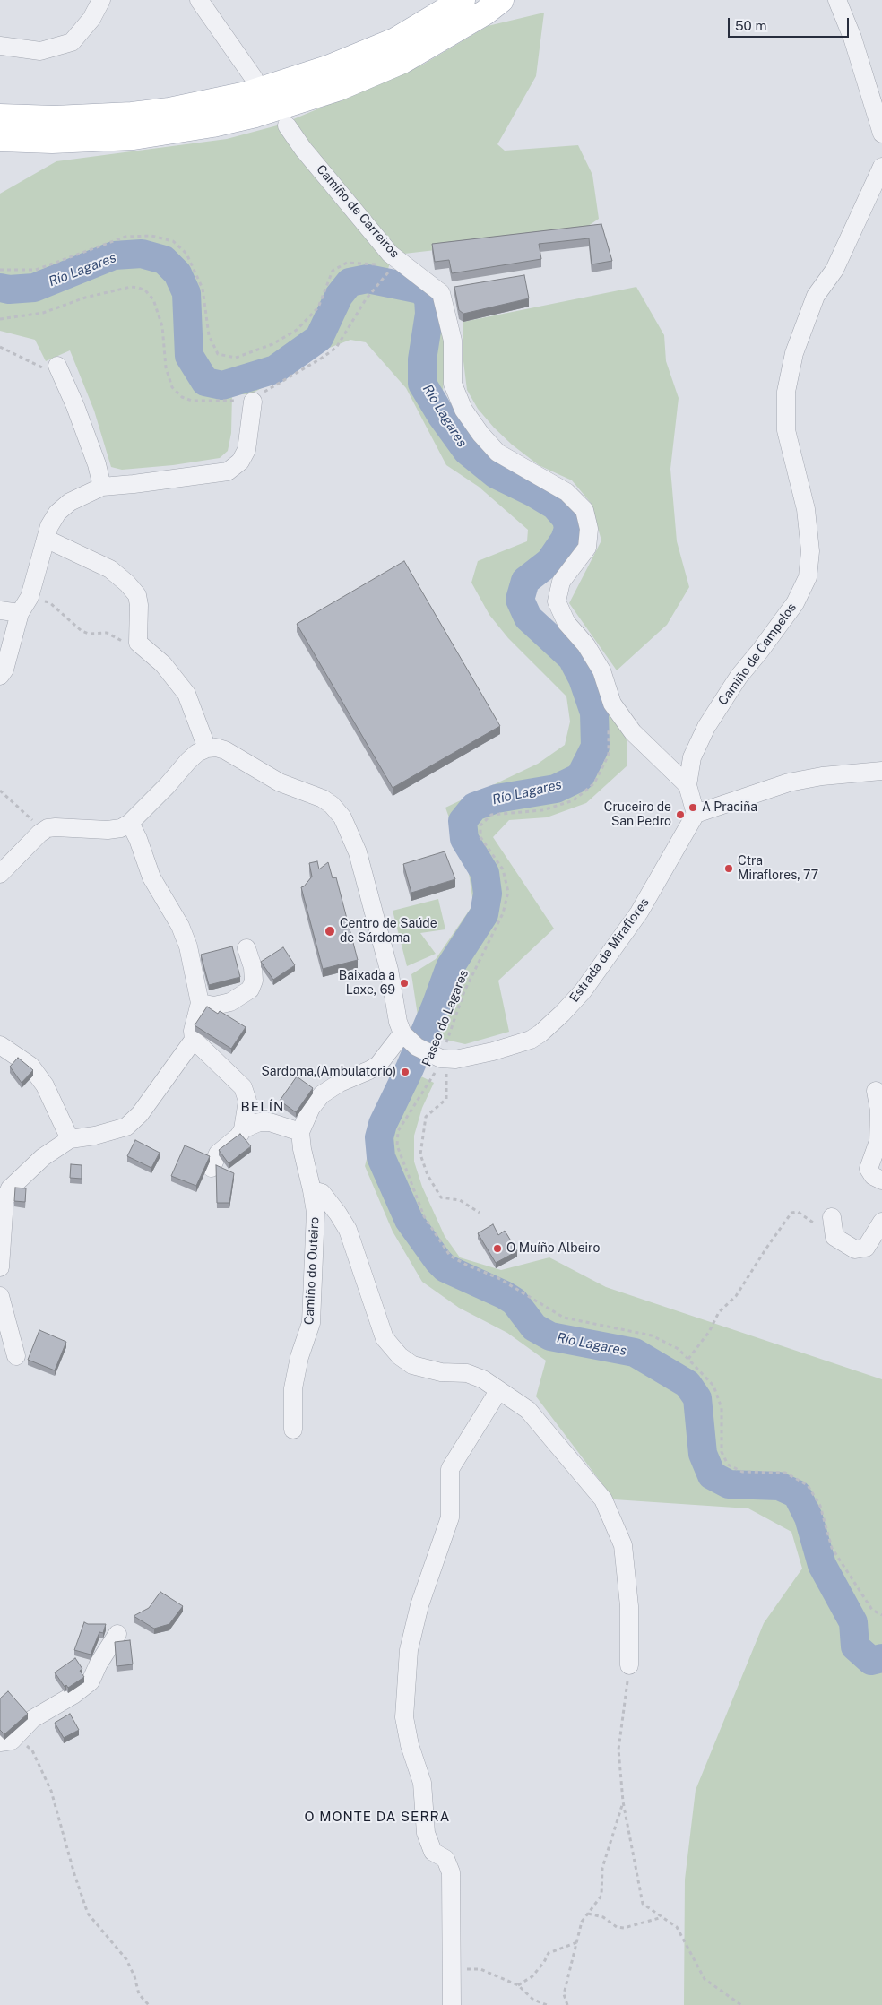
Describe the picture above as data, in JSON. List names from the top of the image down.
{
  "streets": {
    "street": [
      "Camiño de Carreiros",
      "Camiño de Campelos",
      "Estrada de Miraflores",
      "Camiño do Outeiro"
    ],
    "path": ["Paseo do Lagares"]
  },
  "crossings": [
    ["Camiño de Carreiros", "Camiño de Campelos"],
    ["Camiño de Carreiros", "Paseo do Lagares"],
    ["Estrada de Miraflores", "Paseo do Lagares"]
  ],
  "districts": ["BELÍN", "O MONTE DA SERRA"],
  "water": ["Río Lagares"],
  "places": [
    "A Praciña",
    "Cruceiro de San Pedro",
    "Ctra Miraflores, 77",
    "Centro de Saúde de Sárdoma",
    "Baixada a Laxe, 69",
    "Sardoma,(Ambulatorio)",
    "O Muíño Albeiro"
  ],
  "scale_bar": "50 m"
}
